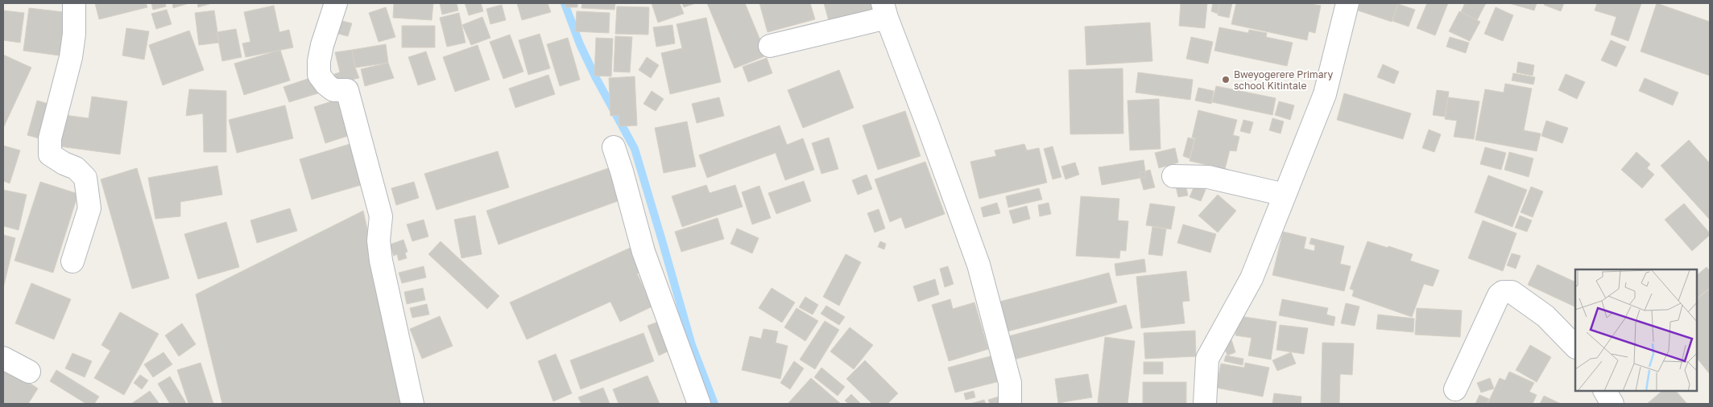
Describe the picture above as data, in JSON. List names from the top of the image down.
{
  "places": ["Bweyogerere Primary school Kitintale"]
}
